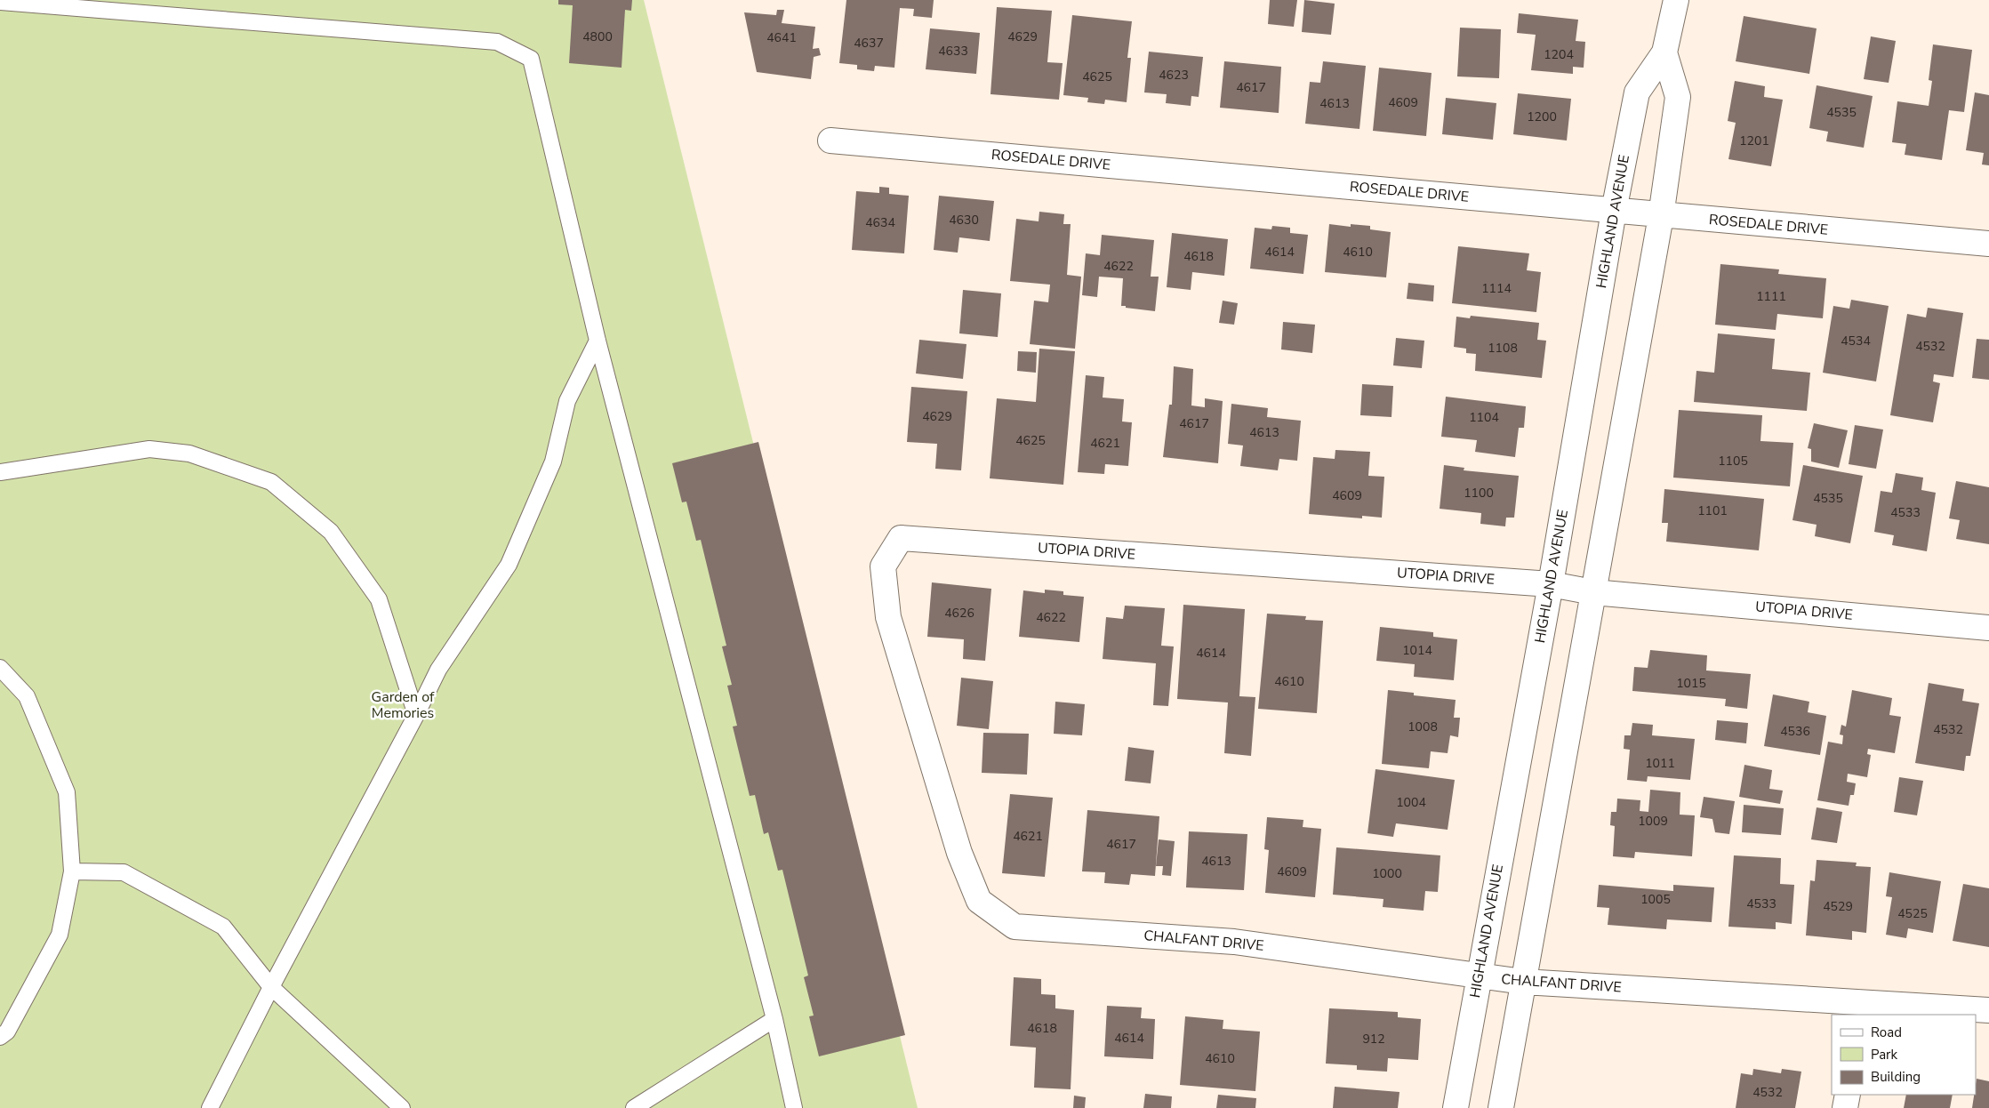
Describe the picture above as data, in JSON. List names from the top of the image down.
{
  "streets": {
    "street": [
      "ROSEDALE DRIVE",
      "HIGHLAND AVENUE",
      "UTOPIA DRIVE",
      "CHALFANT DRIVE"
    ]
  },
  "crossings": [
    ["ROSEDALE DRIVE", "HIGHLAND AVENUE"],
    ["HIGHLAND AVENUE", "UTOPIA DRIVE"],
    ["HIGHLAND AVENUE", "CHALFANT DRIVE"],
    ["UTOPIA DRIVE", "CHALFANT DRIVE"]
  ],
  "parks": ["Garden of Memories"],
  "house_numbers": [
    "4800",
    "4629",
    "4641",
    "4637",
    "4633",
    "1204",
    "4623",
    "4625",
    "4617",
    "4609",
    "4613",
    "4535",
    "1200",
    "1201",
    "4630",
    "4634",
    "4614",
    "4610",
    "4618",
    "4622",
    "1114",
    "1111",
    "4534",
    "4532",
    "1108",
    "4629",
    "1104",
    "4617",
    "4613",
    "4625",
    "4621",
    "1105",
    "1100",
    "4609",
    "4535",
    "1101",
    "4533",
    "4626",
    "4622",
    "1014",
    "4614",
    "4610",
    "1015",
    "1008",
    "4532",
    "4536",
    "1011",
    "1004",
    "1009",
    "4621",
    "4617",
    "4613",
    "4609",
    "1000",
    "1005",
    "4533",
    "4529",
    "4525",
    "4618",
    "4614",
    "912",
    "4610",
    "4532"
  ],
  "legend": ["Road", "Park", "Building"]
}
